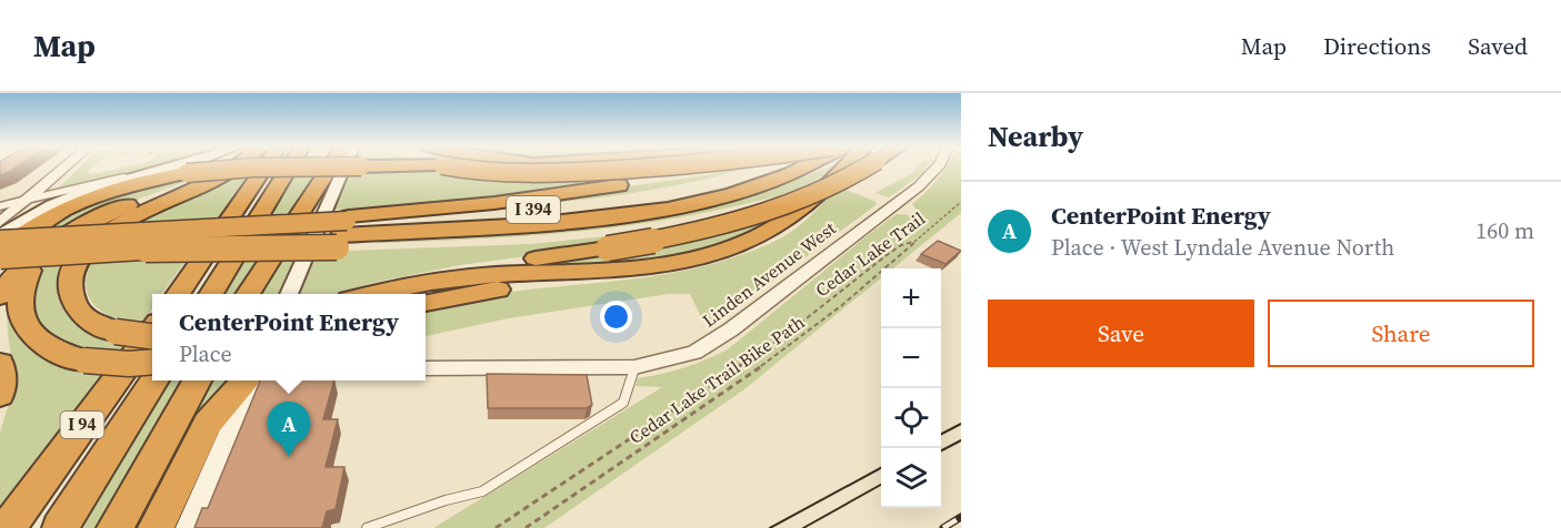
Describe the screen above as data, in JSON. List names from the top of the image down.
{
  "streets": {
    "highway": ["I 394", "I 94"],
    "street": ["Linden Avenue West"],
    "path": ["Cedar Lake Trail", "Cedar Lake Trail Bike Path"]
  },
  "crossings": [
    ["Cedar Lake Trail", "Cedar Lake Trail Bike Path"]
  ],
  "page": {
    "header": "Map",
    "nav": ["Map", "Directions", "Saved"],
    "heading": "Nearby",
    "list": [
      {
        "mark": "A",
        "name": "CenterPoint Energy",
        "note": "Place · West Lyndale Avenue North",
        "value": "160 m"
      }
    ],
    "map_buttons": ["+", "−"],
    "buttons": ["Save", "Share"],
    "popup": ["CenterPoint Energy", "Place"],
    "pins": "A"
  }
}
